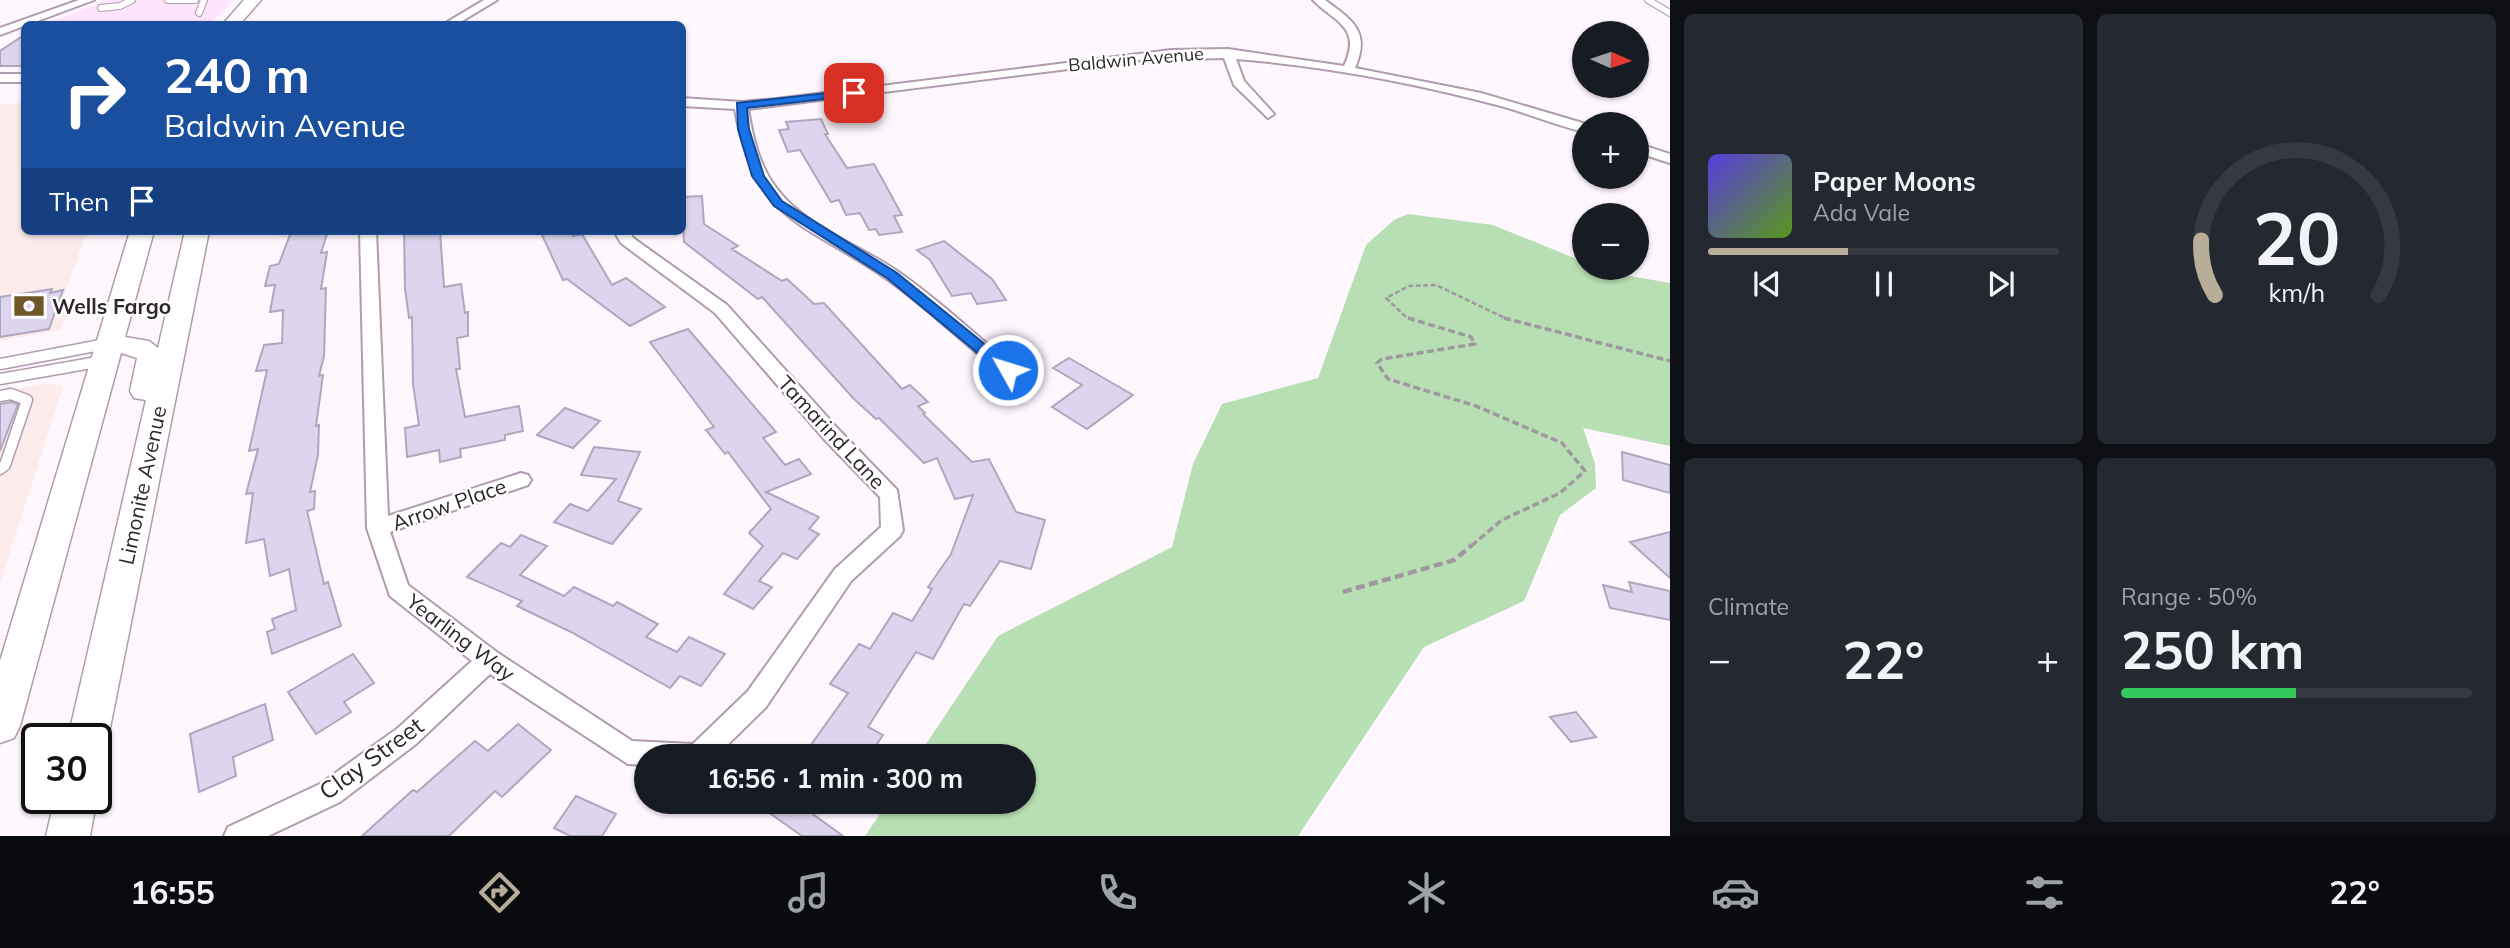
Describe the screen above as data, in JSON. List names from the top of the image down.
{
  "streets": {
    "main road": ["Limonite Avenue"],
    "street": [
      "Baldwin Avenue",
      "Tamarind Lane",
      "Arrow Place",
      "Yearling Way",
      "Clay Street"
    ]
  },
  "crossings": [
    ["Arrow Place", "Yearling Way"],
    ["Yearling Way", "Clay Street"]
  ],
  "places": {
    "bank": ["Wells Fargo"]
  },
  "north": "right",
  "page": {
    "map_buttons": ["+", "−"],
    "turn": ["240 m", "Baldwin Avenue"],
    "song": ["Paper Moons", "Ada Vale"],
    "then": "Then",
    "tile": [
      "Climate",
      ["Range · 50%", "250 km"]
    ],
    "heat": ["−", "22°", "+"],
    "limit": "30",
    "trip": "16:56 · 1 min · 300 m",
    "tabs": ["16:55", "22°"],
    "gauge": ["20", "km/h"]
  }
}
